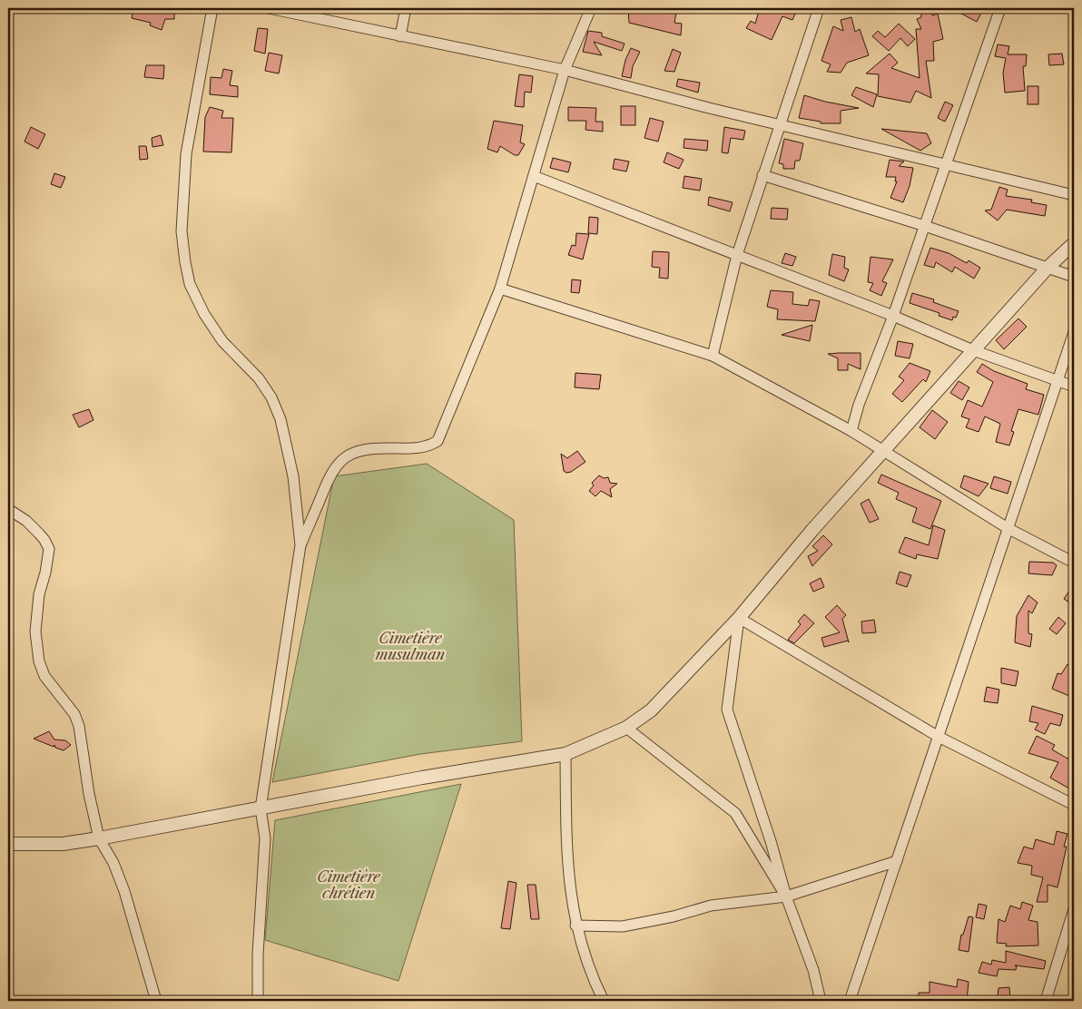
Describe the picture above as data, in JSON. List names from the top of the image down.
{
  "parks": ["Cimetière musulman", "Cimetière chrétien"]
}
